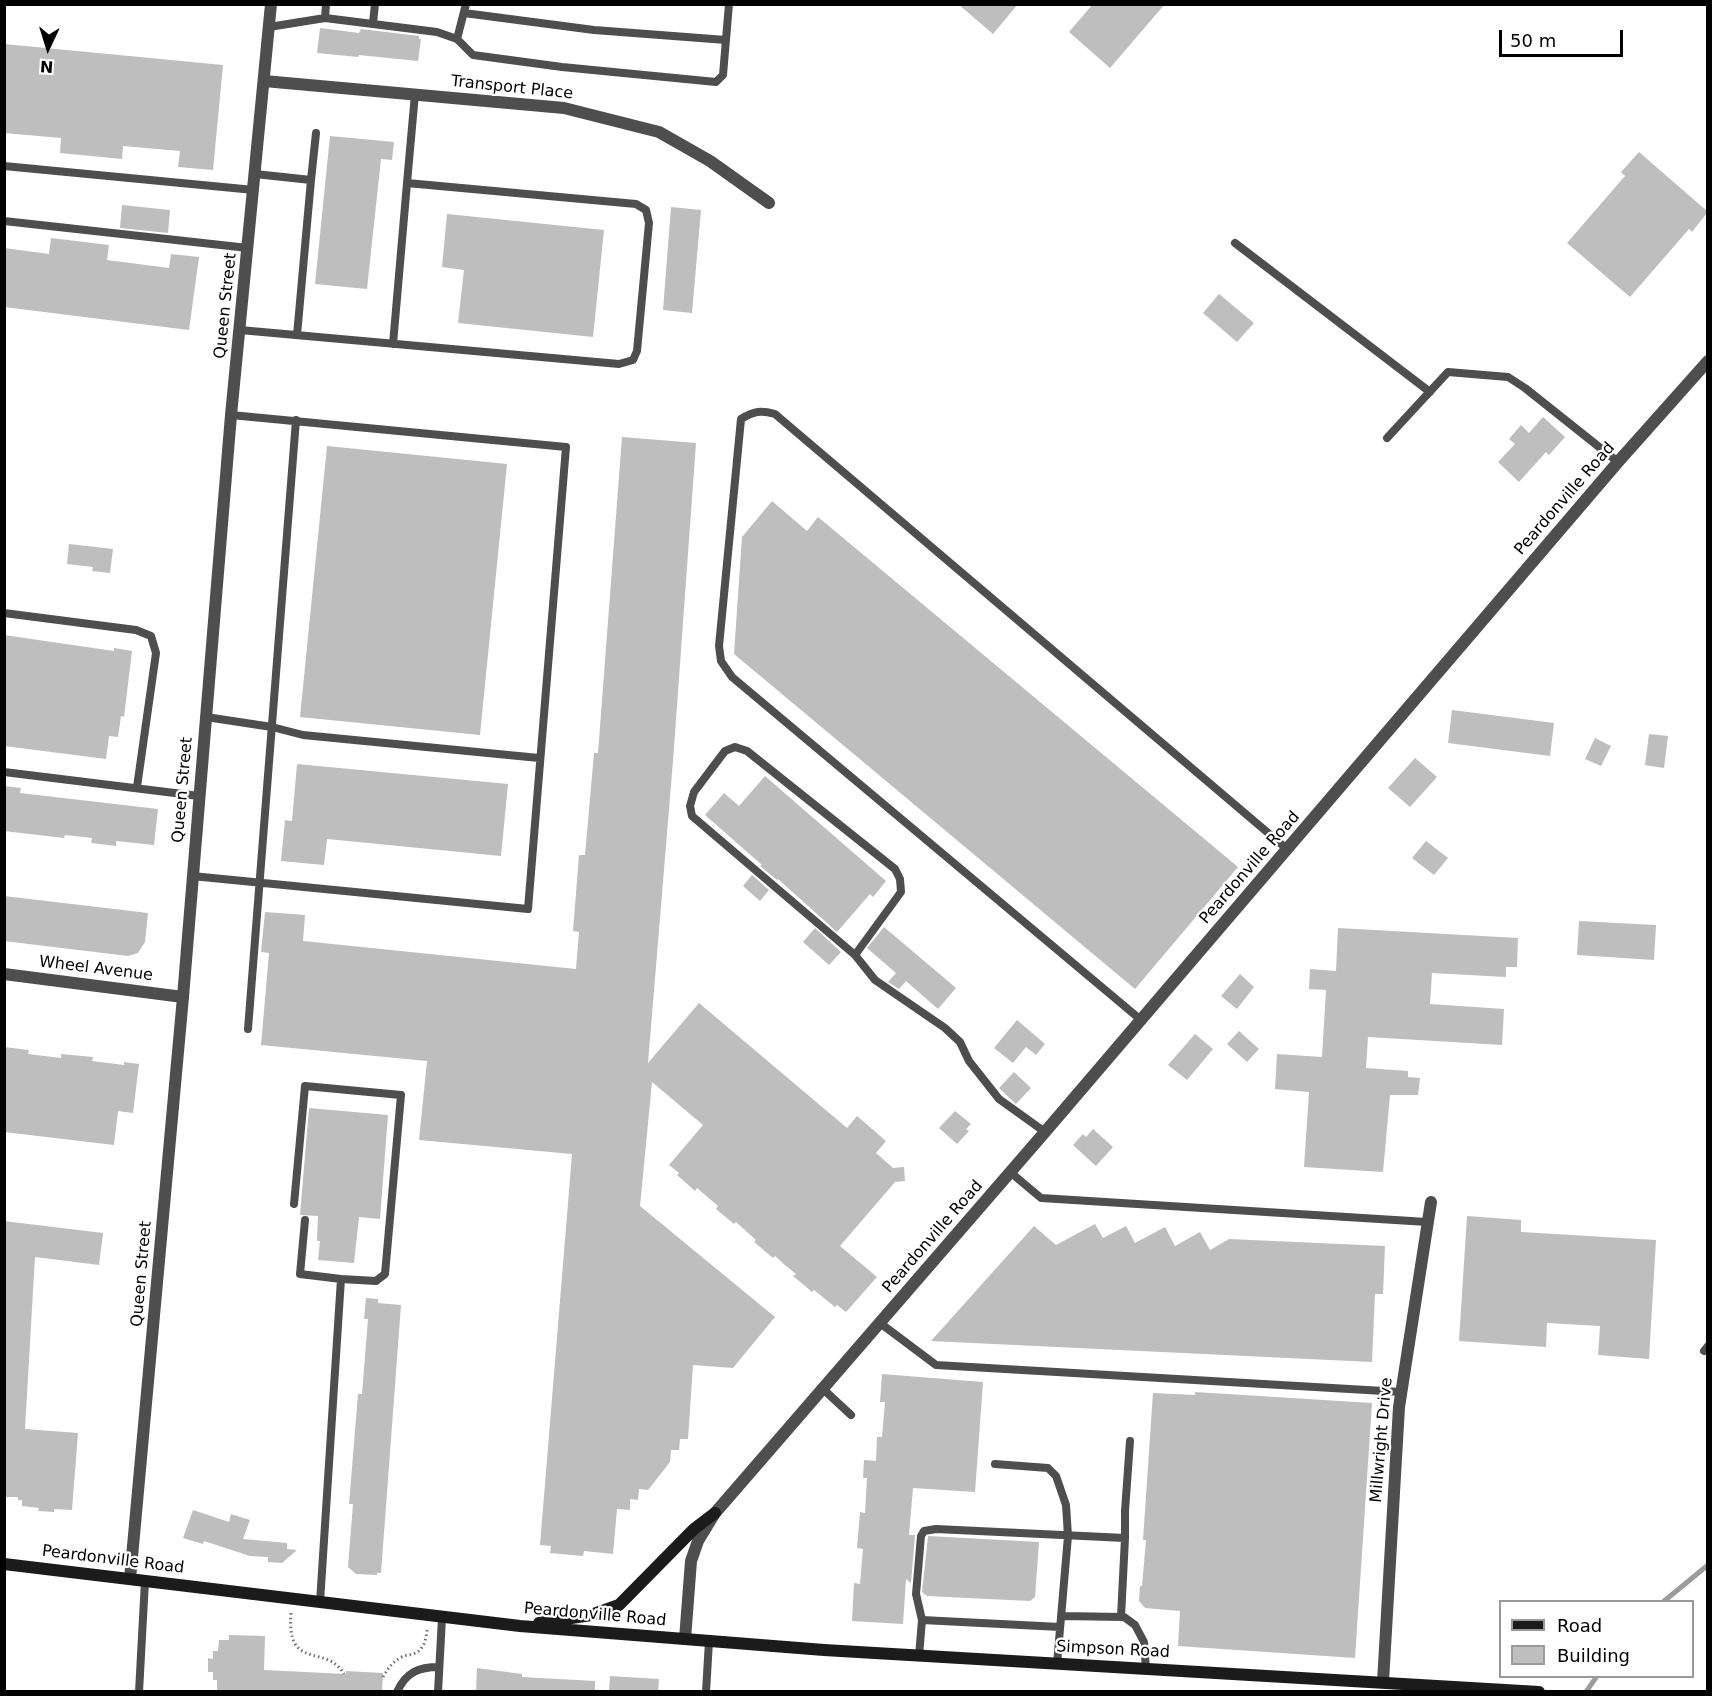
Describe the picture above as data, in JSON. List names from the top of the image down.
{
  "streets": {
    "main road": ["Peardonville Road", "Simpson Road"],
    "street": [
      "Transport Place",
      "Queen Street",
      "Wheel Avenue",
      "Millwright Drive"
    ]
  },
  "crossings": [
    ["Transport Place", "Queen Street"],
    ["Queen Street", "Peardonville Road"],
    ["Queen Street", "Wheel Avenue"],
    ["Peardonville Road", "Simpson Road"],
    ["Millwright Drive", "Simpson Road"]
  ],
  "legend": ["Road", "Building"],
  "scale_bar": "50 m",
  "north": "bottom"
}
